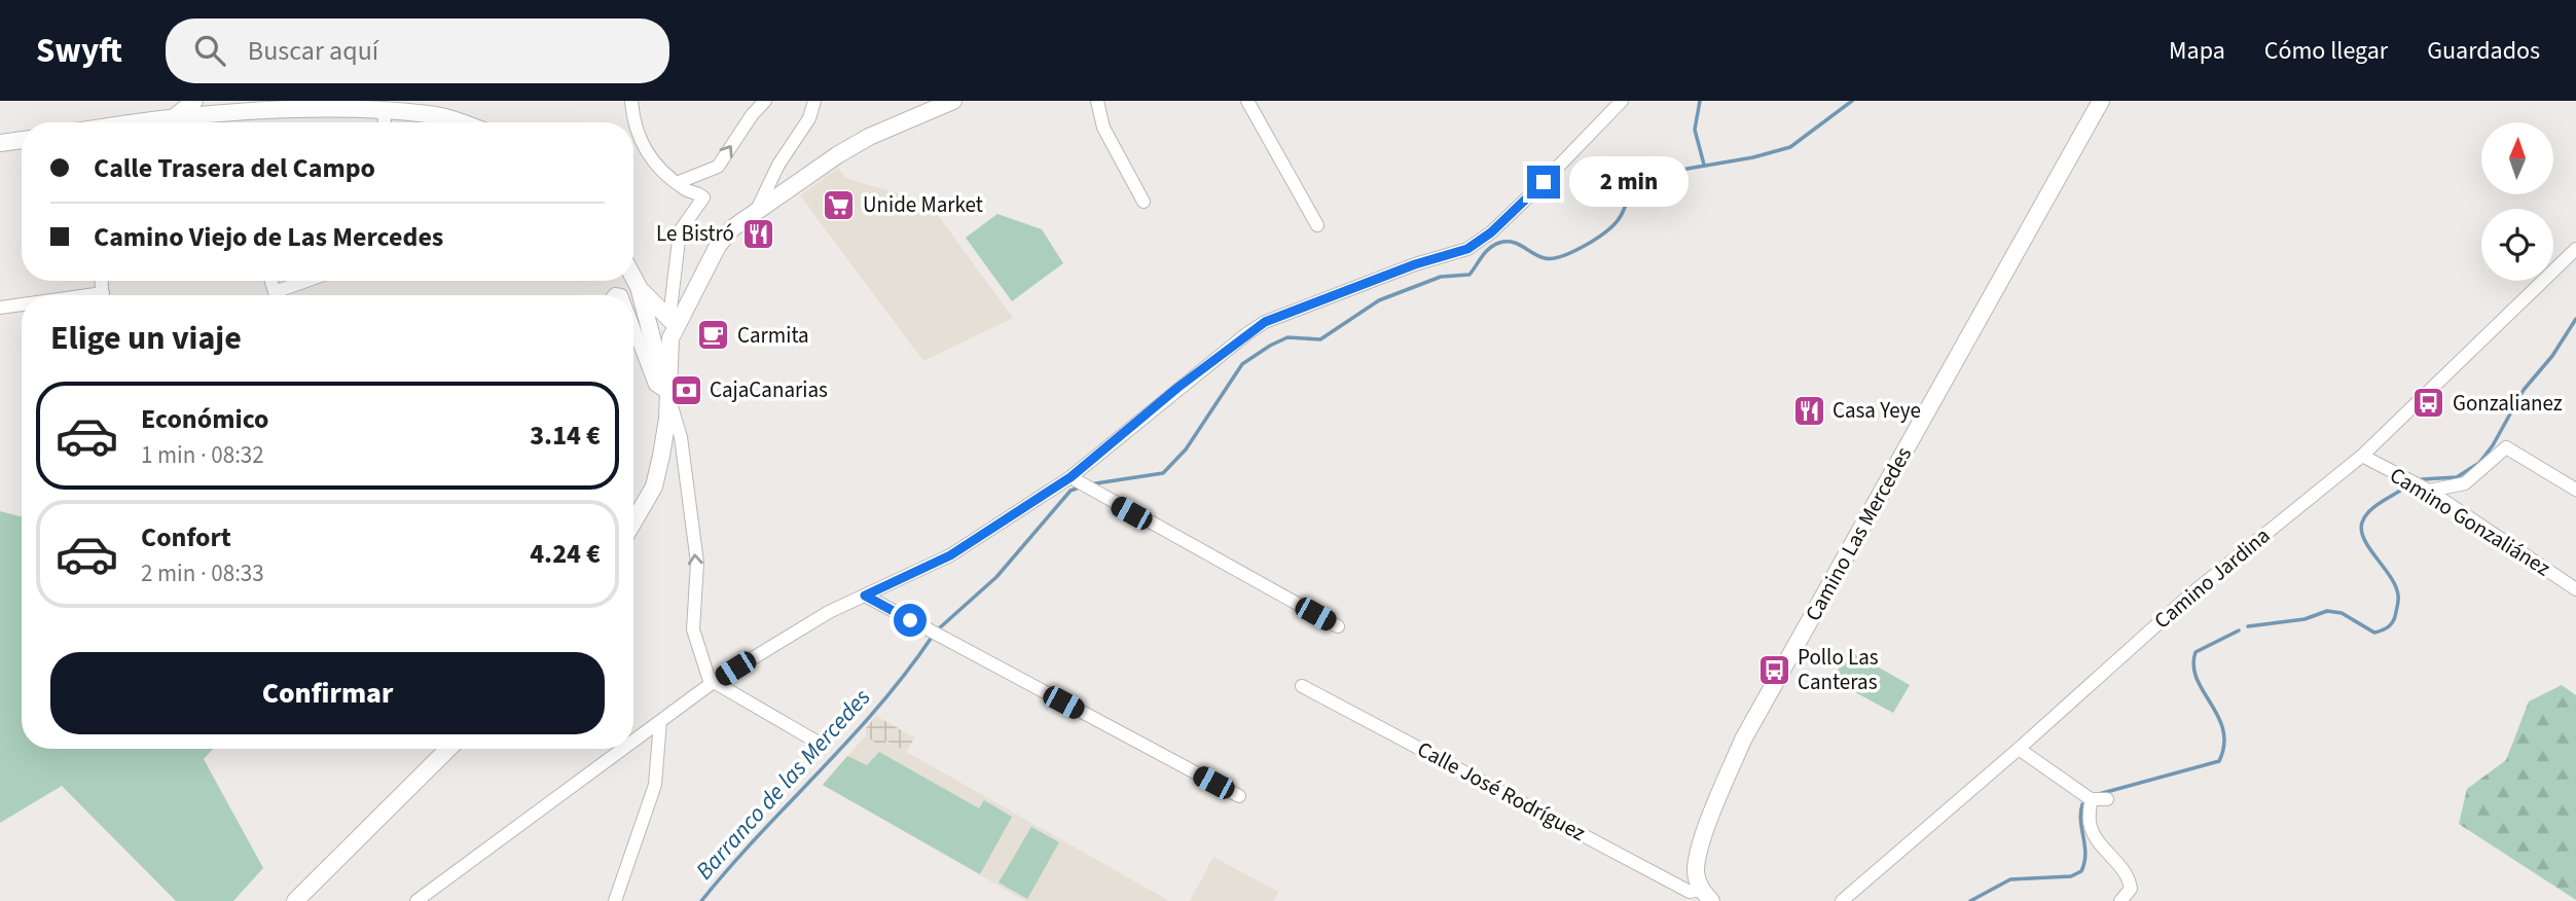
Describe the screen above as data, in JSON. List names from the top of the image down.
{
  "streets": {
    "main road": ["Camino Las Mercedes"],
    "street": ["Camino Gonzaliánez", "Camino Jardina", "Calle José Rodríguez"]
  },
  "crossings": [
    ["Camino Gonzaliánez", "Camino Jardina"],
    ["Camino Las Mercedes", "Calle José Rodríguez"]
  ],
  "water": ["Barranco de las Mercedes"],
  "places": {
    "supermarket": ["Unide Market"],
    "restaurant": ["Le Bistró", "Casa Yeye"],
    "cafe": ["Carmita"],
    "bank": ["CajaCanarias"],
    "bus stop": ["Gonzalianez", "Pollo Las Canteras"]
  },
  "north": "top",
  "page": {
    "header": "Swyft",
    "search": "Buscar aquí",
    "nav": ["Mapa", "Cómo llegar", "Guardados"],
    "banner": ["Calle Trasera del Campo", "Camino Viejo de Las Mercedes"],
    "bubble": "2 min",
    "heading": "Elige un viaje",
    "list": [
      {
        "name": "Económico",
        "note": "1 min · 08:32",
        "value": "3.14 €"
      },
      {
        "name": "Confort",
        "note": "2 min · 08:33",
        "value": "4.24 €"
      }
    ],
    "buttons": "Confirmar"
  }
}
